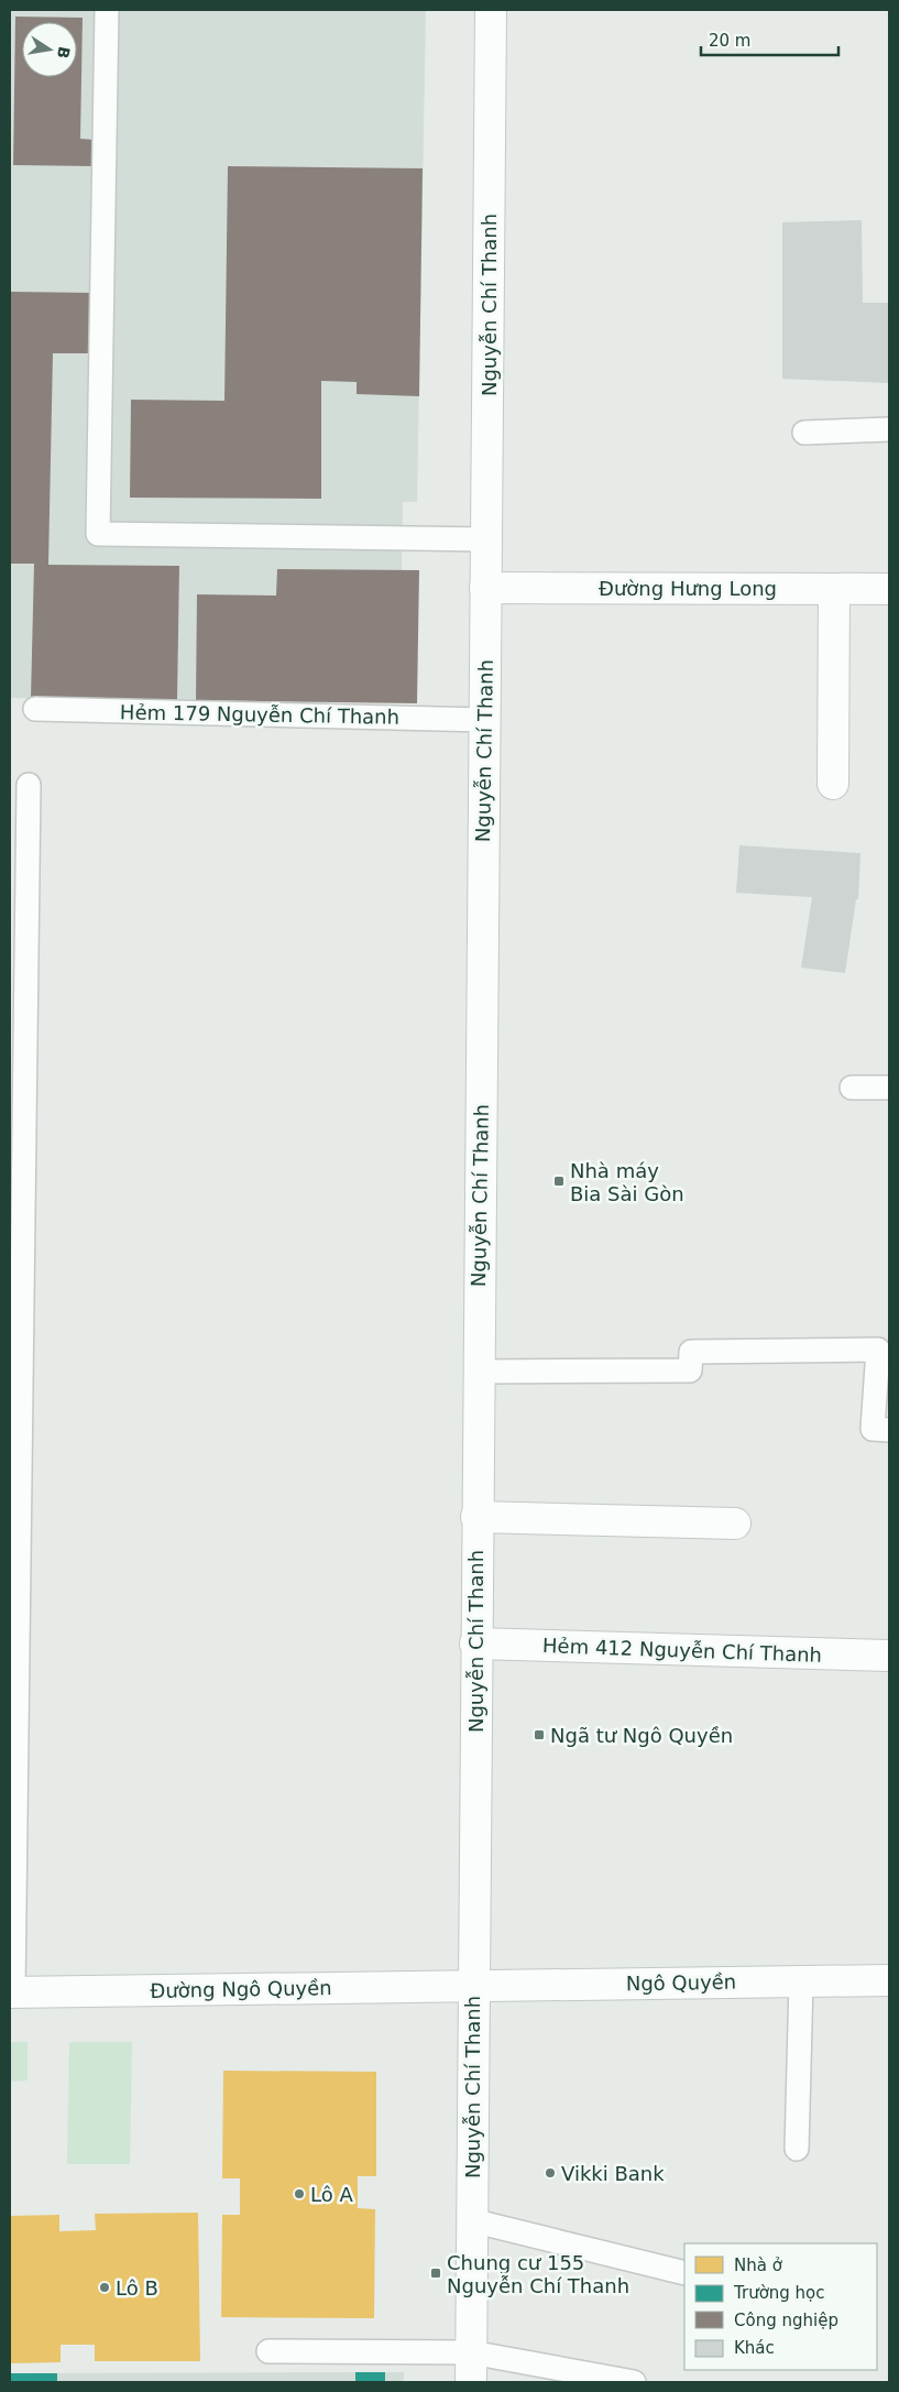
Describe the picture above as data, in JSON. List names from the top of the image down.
{
  "streets": {
    "main road": [
      "Nguyễn Chí Thanh",
      "Đường Hưng Long",
      "Hẻm 412 Nguyễn Chí Thanh",
      "Ngô Quyền",
      "Đường Ngô Quyền"
    ],
    "lane": ["Hẻm 179 Nguyễn Chí Thanh"]
  },
  "crossings": [
    ["Nguyễn Chí Thanh", "Đường Hưng Long"],
    ["Nguyễn Chí Thanh", "Hẻm 179 Nguyễn Chí Thanh"],
    ["Nguyễn Chí Thanh", "Hẻm 412 Nguyễn Chí Thanh"],
    ["Nguyễn Chí Thanh", "Ngô Quyền"],
    ["Nguyễn Chí Thanh", "Đường Ngô Quyền"],
    ["Ngô Quyền", "Đường Ngô Quyền"]
  ],
  "places": {
    "transit": ["Nhà máy Bia Sài Gòn", "Ngã tư Ngô Quyền", "Chung cư 155 Nguyễn Chí Thanh"],
    "other": ["Vikki Bank", "Lô A", "Lô B"]
  },
  "legend": [
    "Nhà ở",
    "Trường học",
    "Công nghiệp",
    "Khác"
  ],
  "scale_bar": "20 m",
  "north": "right"
}
